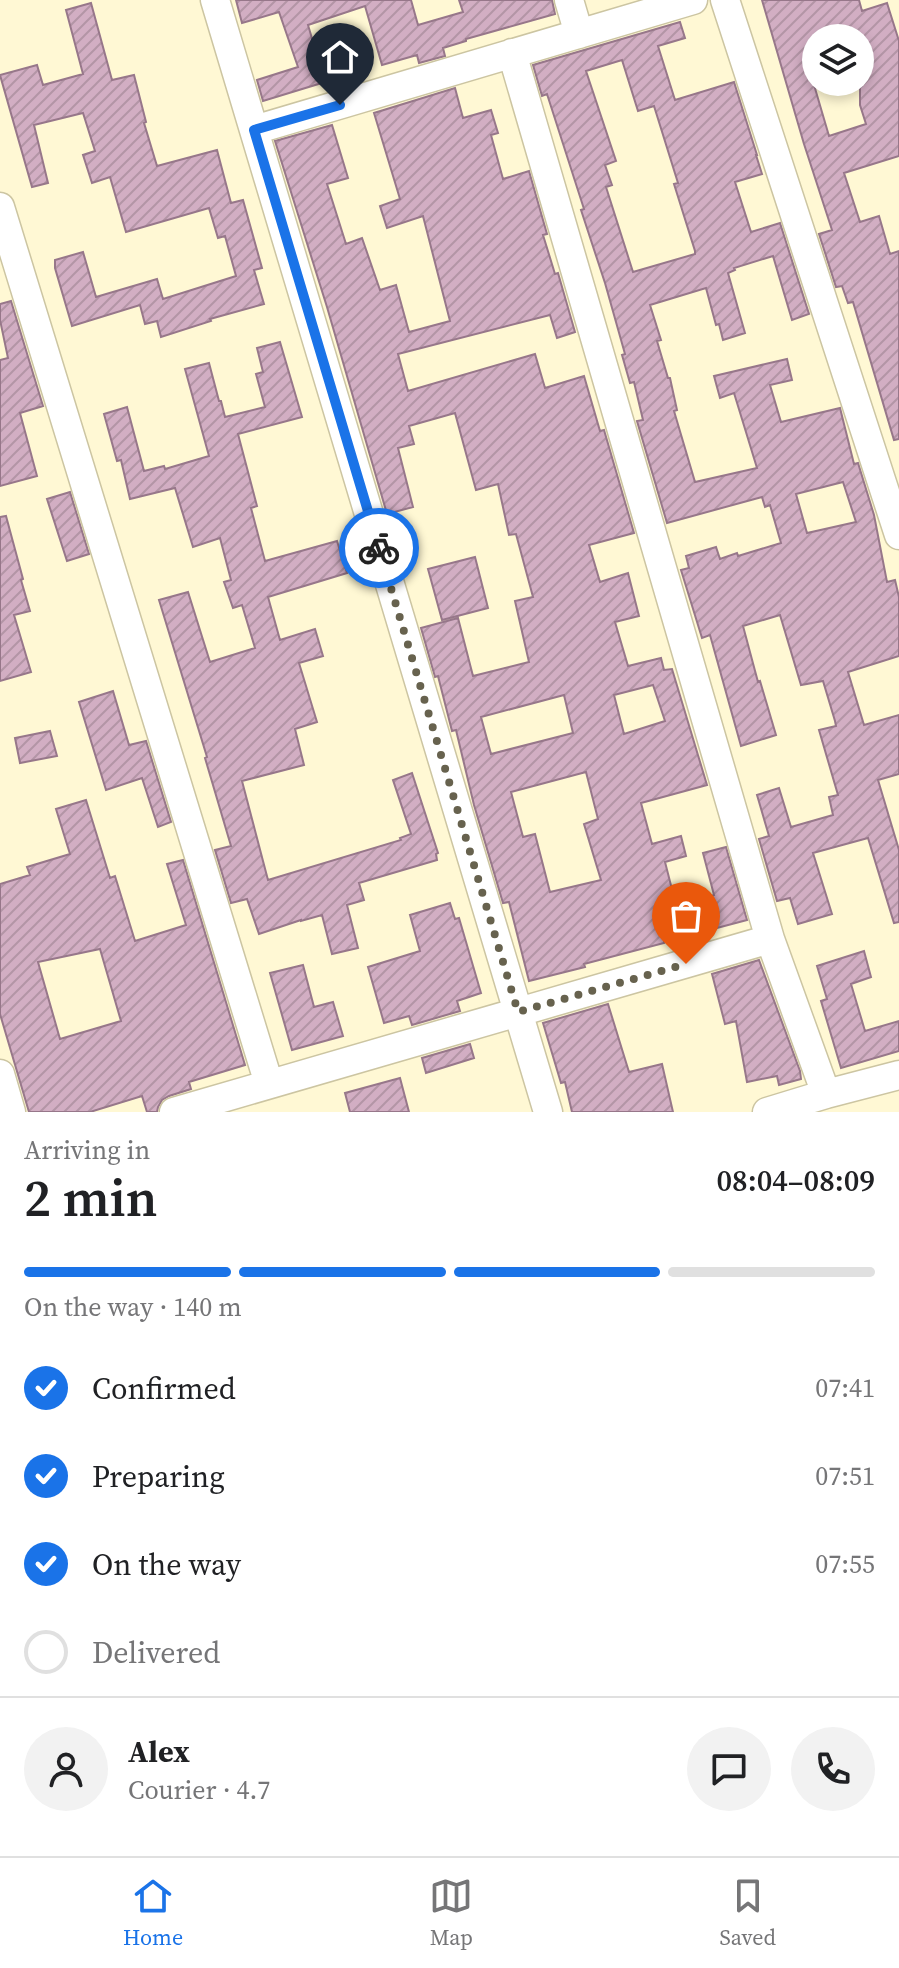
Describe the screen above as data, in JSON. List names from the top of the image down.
{
  "page": {
    "heading": ["2 min", "Arriving in", "08:04–08:09"],
    "panel": ["Alex", "Courier · 4.7"],
    "bar": "On the way · 140 m",
    "list": [
      ["Confirmed", "07:41"],
      ["Preparing", "07:51"],
      ["On the way", "07:55"],
      "Delivered"
    ],
    "tabs": ["Home", "Map", "Saved"]
  }
}
